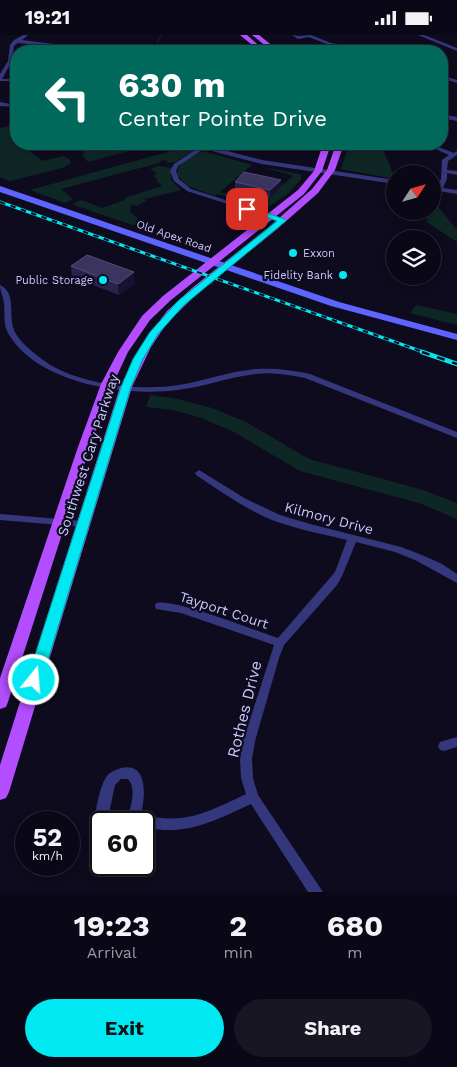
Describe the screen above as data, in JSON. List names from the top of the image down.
{
  "streets": {
    "main road": ["Old Apex Road", "Southwest Cary Parkway"],
    "street": ["Kilmory Drive", "Tayport Court", "Rothes Drive"]
  },
  "crossings": [
    ["Old Apex Road", "Southwest Cary Parkway"],
    ["Kilmory Drive", "Rothes Drive"],
    ["Tayport Court", "Rothes Drive"]
  ],
  "places": ["Exxon", "Fidelity Bank", "Public Storage"],
  "north": "top right",
  "page": {
    "status": "19:21",
    "turn": ["630 m", "Center Pointe Drive"],
    "speed": "52 km/h",
    "limit": "60",
    "eta": [
      "19:23",
      "Arrival",
      "2",
      "min",
      "680",
      "m"
    ],
    "buttons": ["Exit", "Share"]
  }
}
